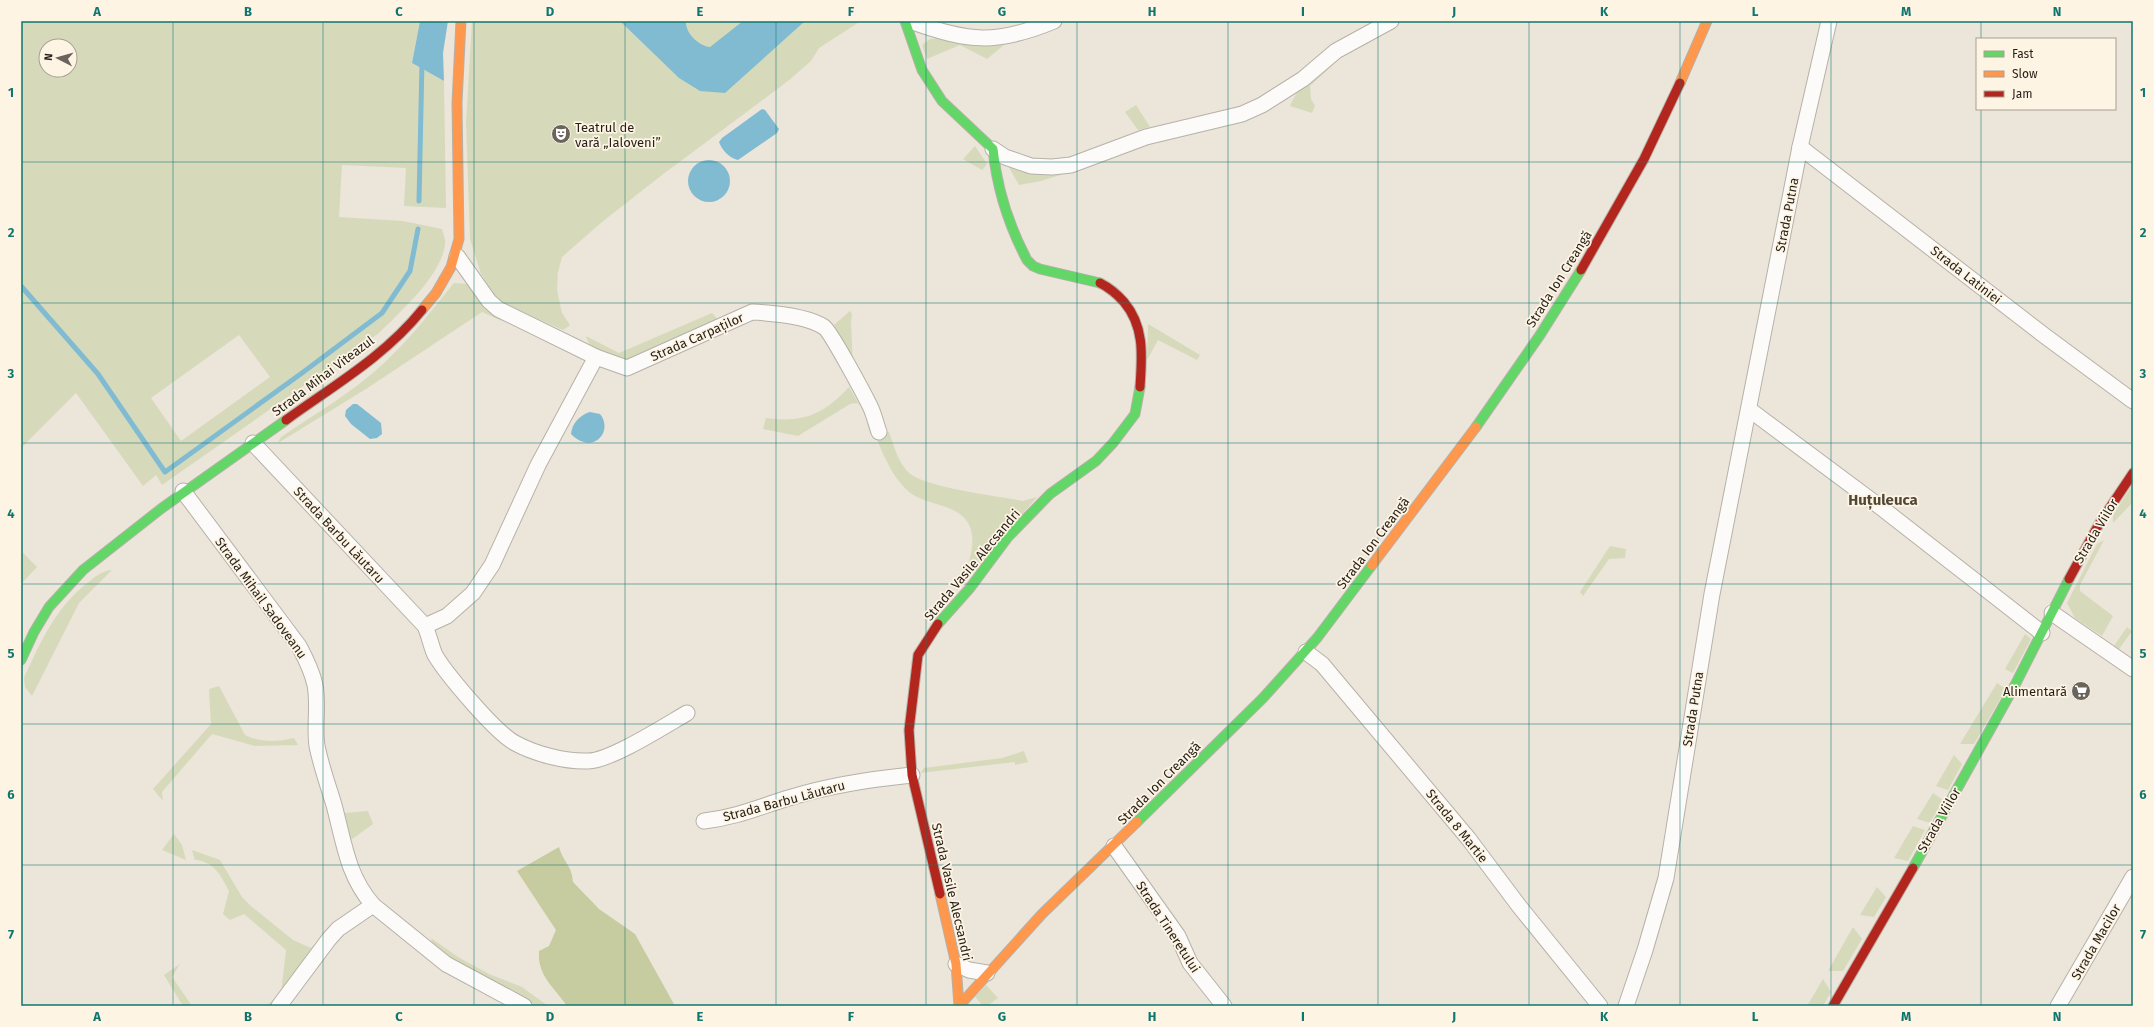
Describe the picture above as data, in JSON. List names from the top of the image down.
{
  "streets": {
    "street": [
      "Strada Putna",
      "Strada Latiniei",
      "Strada Ion Creangă",
      "Strada Carpaților",
      "Strada Mihai Viteazul",
      "Strada Viilor",
      "Strada Barbu Lăutaru",
      "Strada Vasile Alecsandri",
      "Strada Mihail Sadoveanu",
      "Strada 8 Martie",
      "Strada Tineretului",
      "Strada Macilor"
    ]
  },
  "crossings": [
    ["Strada Putna", "Strada Latiniei"],
    ["Strada Ion Creangă", "Strada Vasile Alecsandri"],
    ["Strada Ion Creangă", "Strada 8 Martie"],
    ["Strada Ion Creangă", "Strada Tineretului"],
    ["Strada Carpaților", "Strada Mihai Viteazul"],
    ["Strada Mihai Viteazul", "Strada Barbu Lăutaru"],
    ["Strada Mihai Viteazul", "Strada Mihail Sadoveanu"],
    ["Strada Barbu Lăutaru", "Strada Vasile Alecsandri"]
  ],
  "districts": ["Huțuleuca"],
  "places": {
    "theatre": ["Teatrul de vară „Ialoveni”"],
    "supermarket": ["Alimentară"]
  },
  "legend": ["Fast", "Slow", "Jam"],
  "north": "left",
  "grid": {
    "columns": [
      "A",
      "B",
      "C",
      "D",
      "E",
      "F",
      "G",
      "H",
      "I",
      "J",
      "K",
      "L",
      "M",
      "N"
    ],
    "rows": [
      "1",
      "2",
      "3",
      "4",
      "5",
      "6",
      "7"
    ]
  }
}
